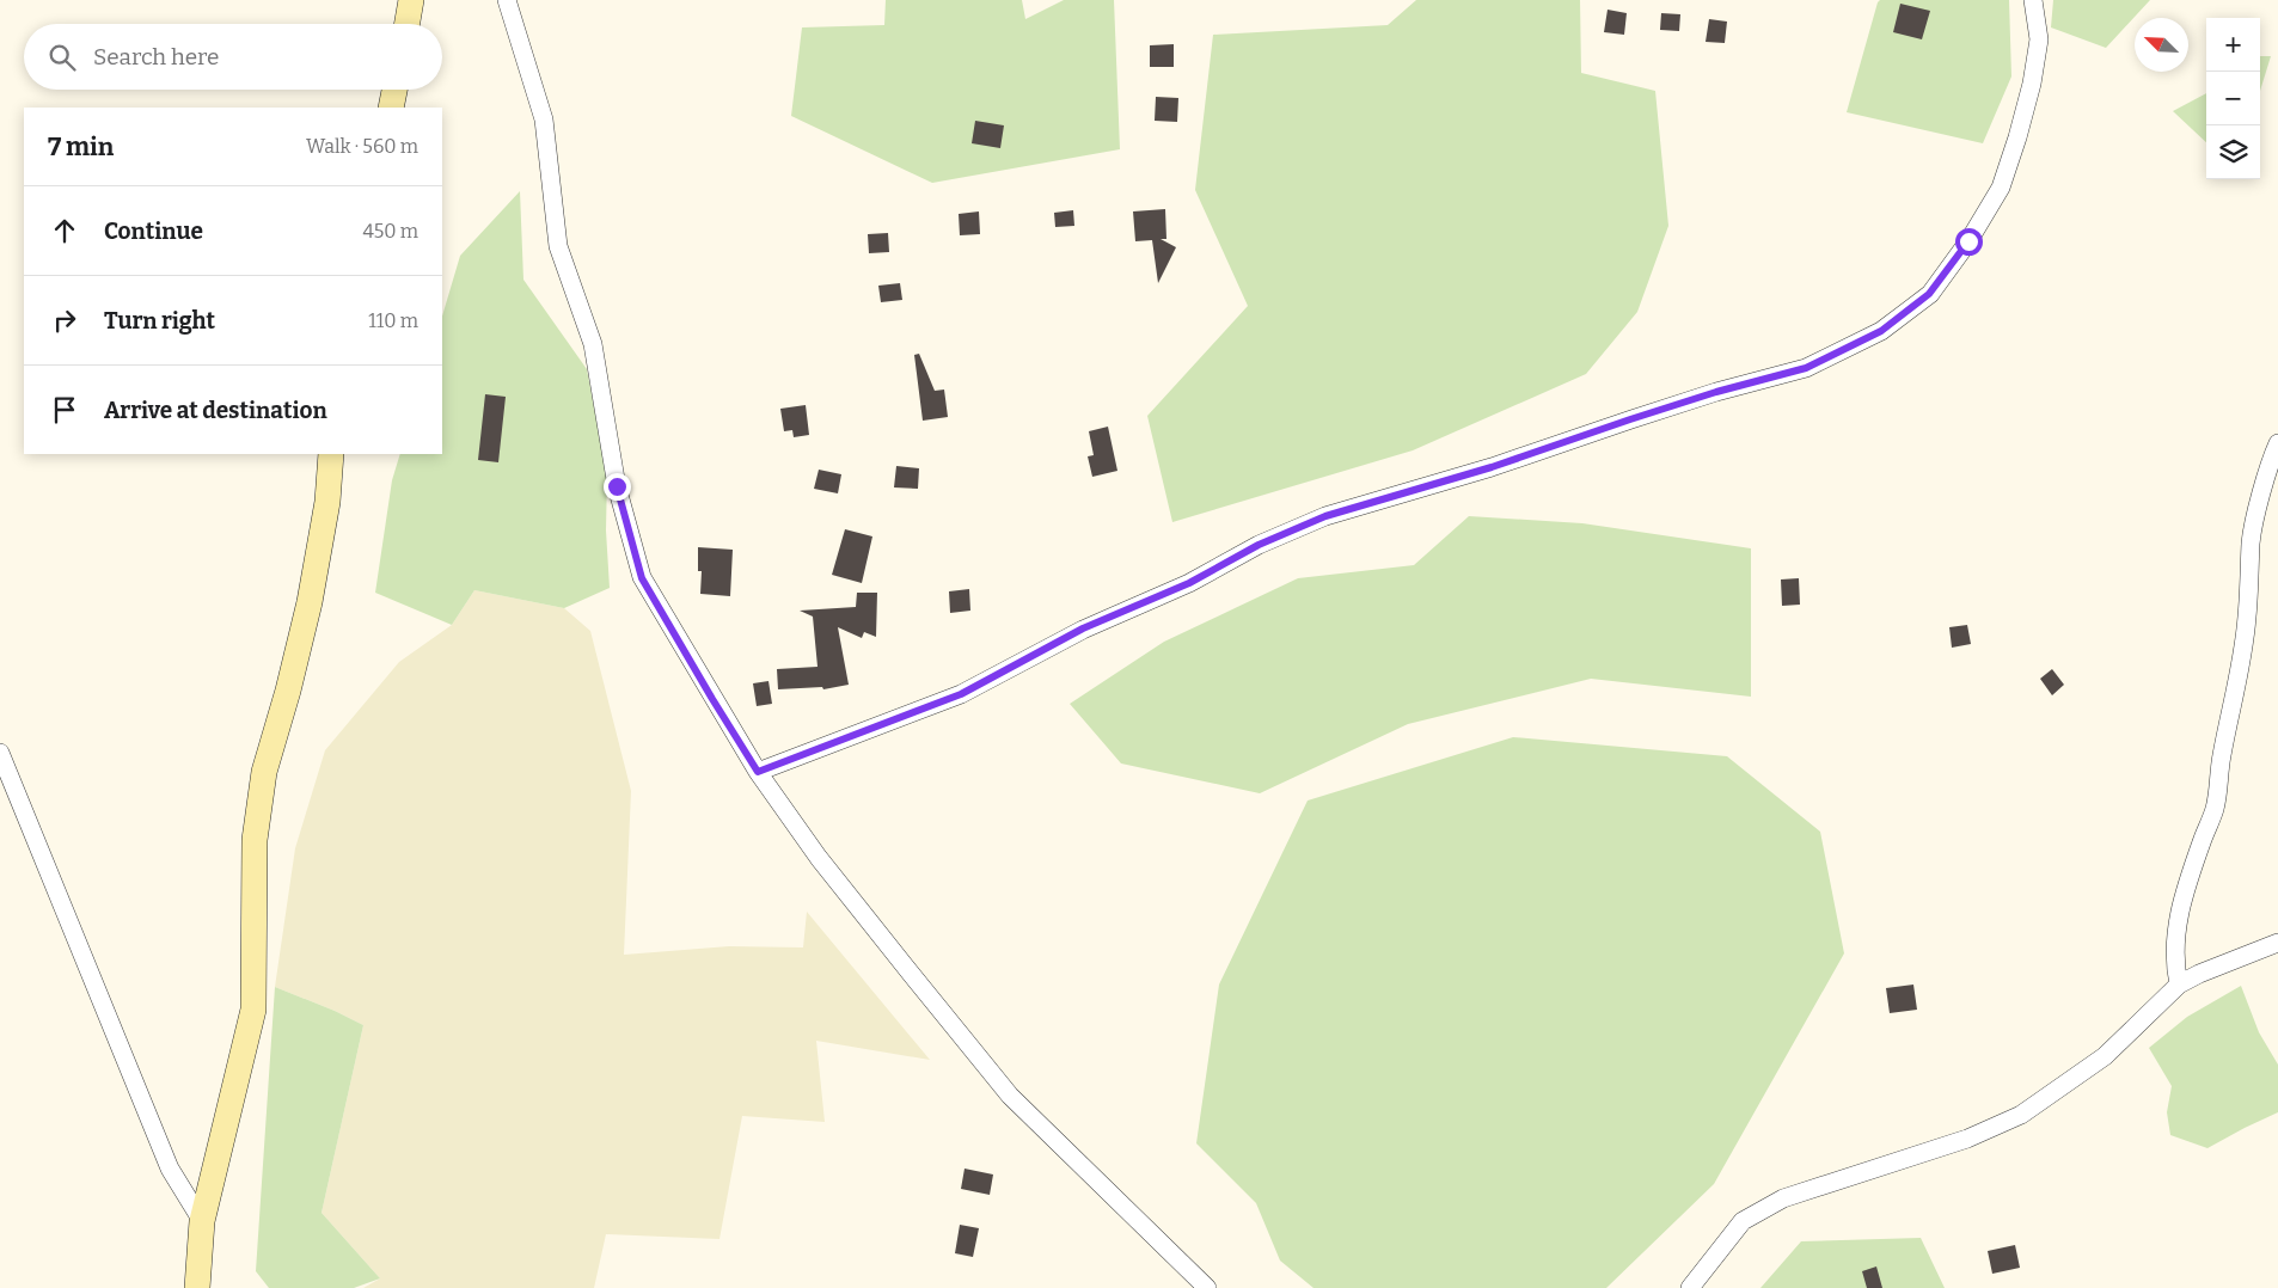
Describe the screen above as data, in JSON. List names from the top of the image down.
{
  "north": "top left",
  "page": {
    "map_buttons": ["+", "−"],
    "search": "Search here",
    "heading": ["7 min", "Walk · 560 m"],
    "list": [
      ["Continue", "450 m"],
      ["Turn right", "110 m"],
      "Arrive at destination"
    ]
  }
}
